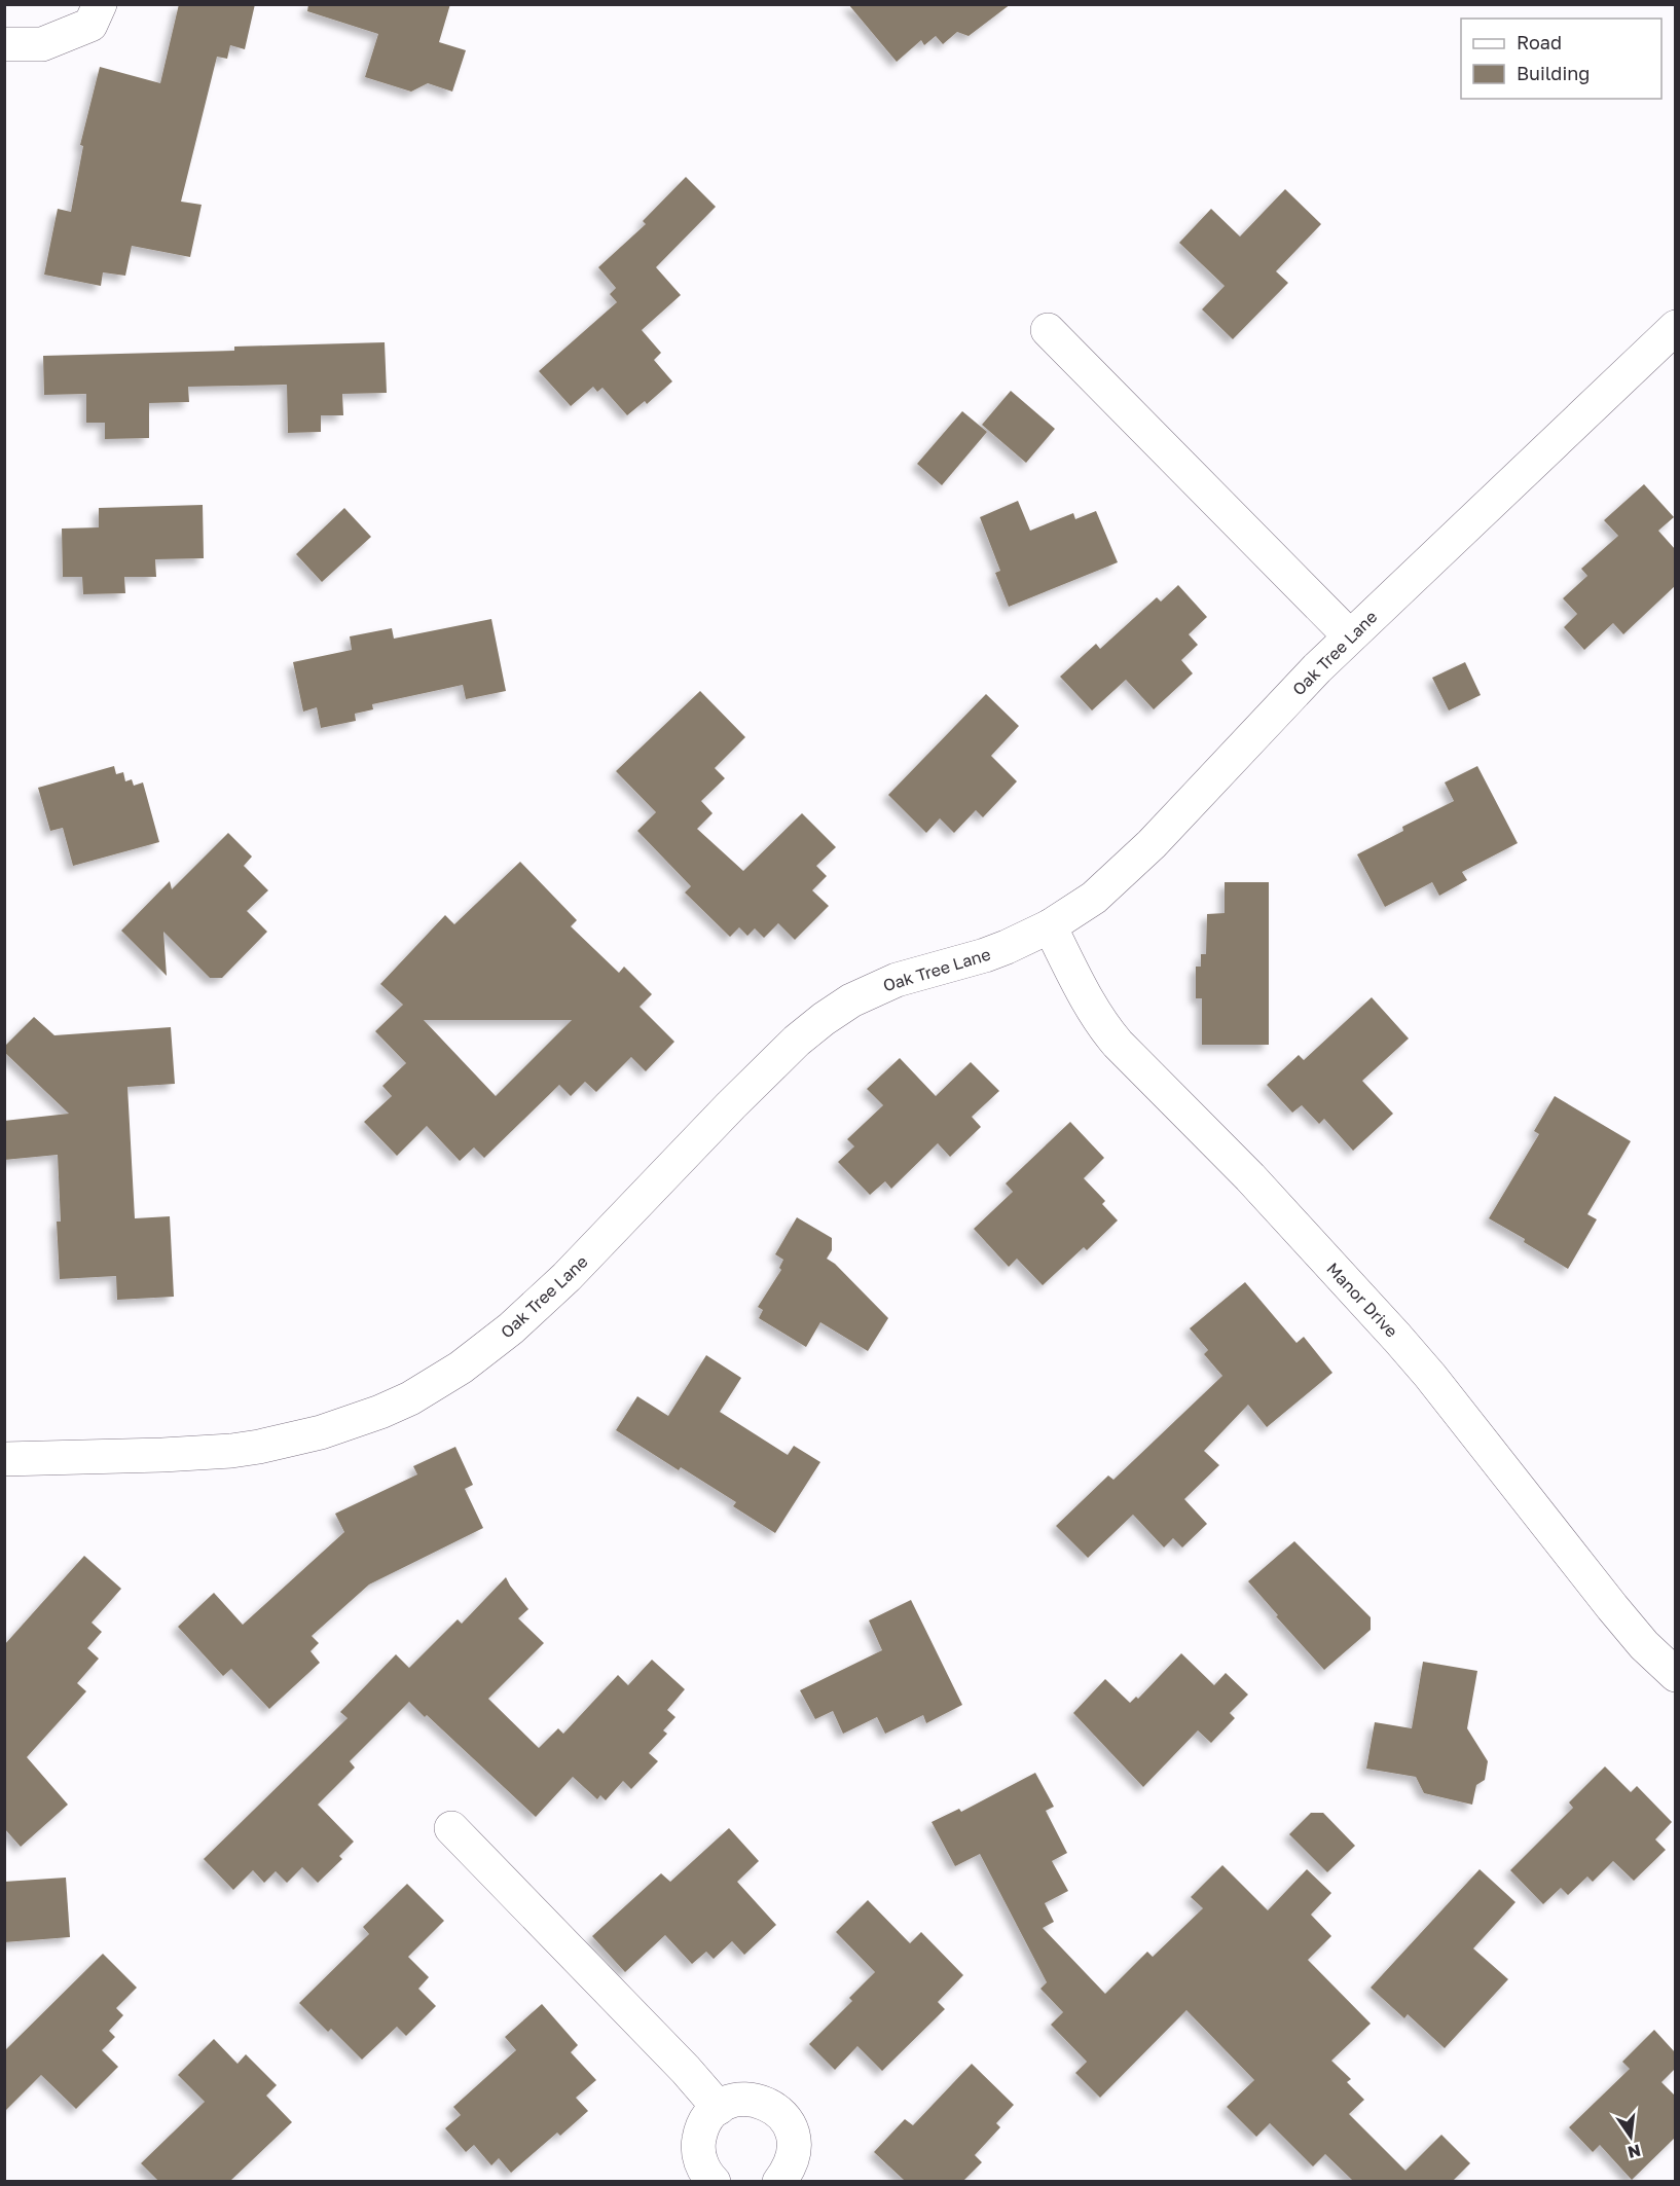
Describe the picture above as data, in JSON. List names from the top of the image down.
{
  "streets": {
    "street": ["Oak Tree Lane", "Manor Drive"]
  },
  "crossings": [
    ["Oak Tree Lane", "Manor Drive"]
  ],
  "legend": ["Road", "Building"],
  "north": "bottom"
}
